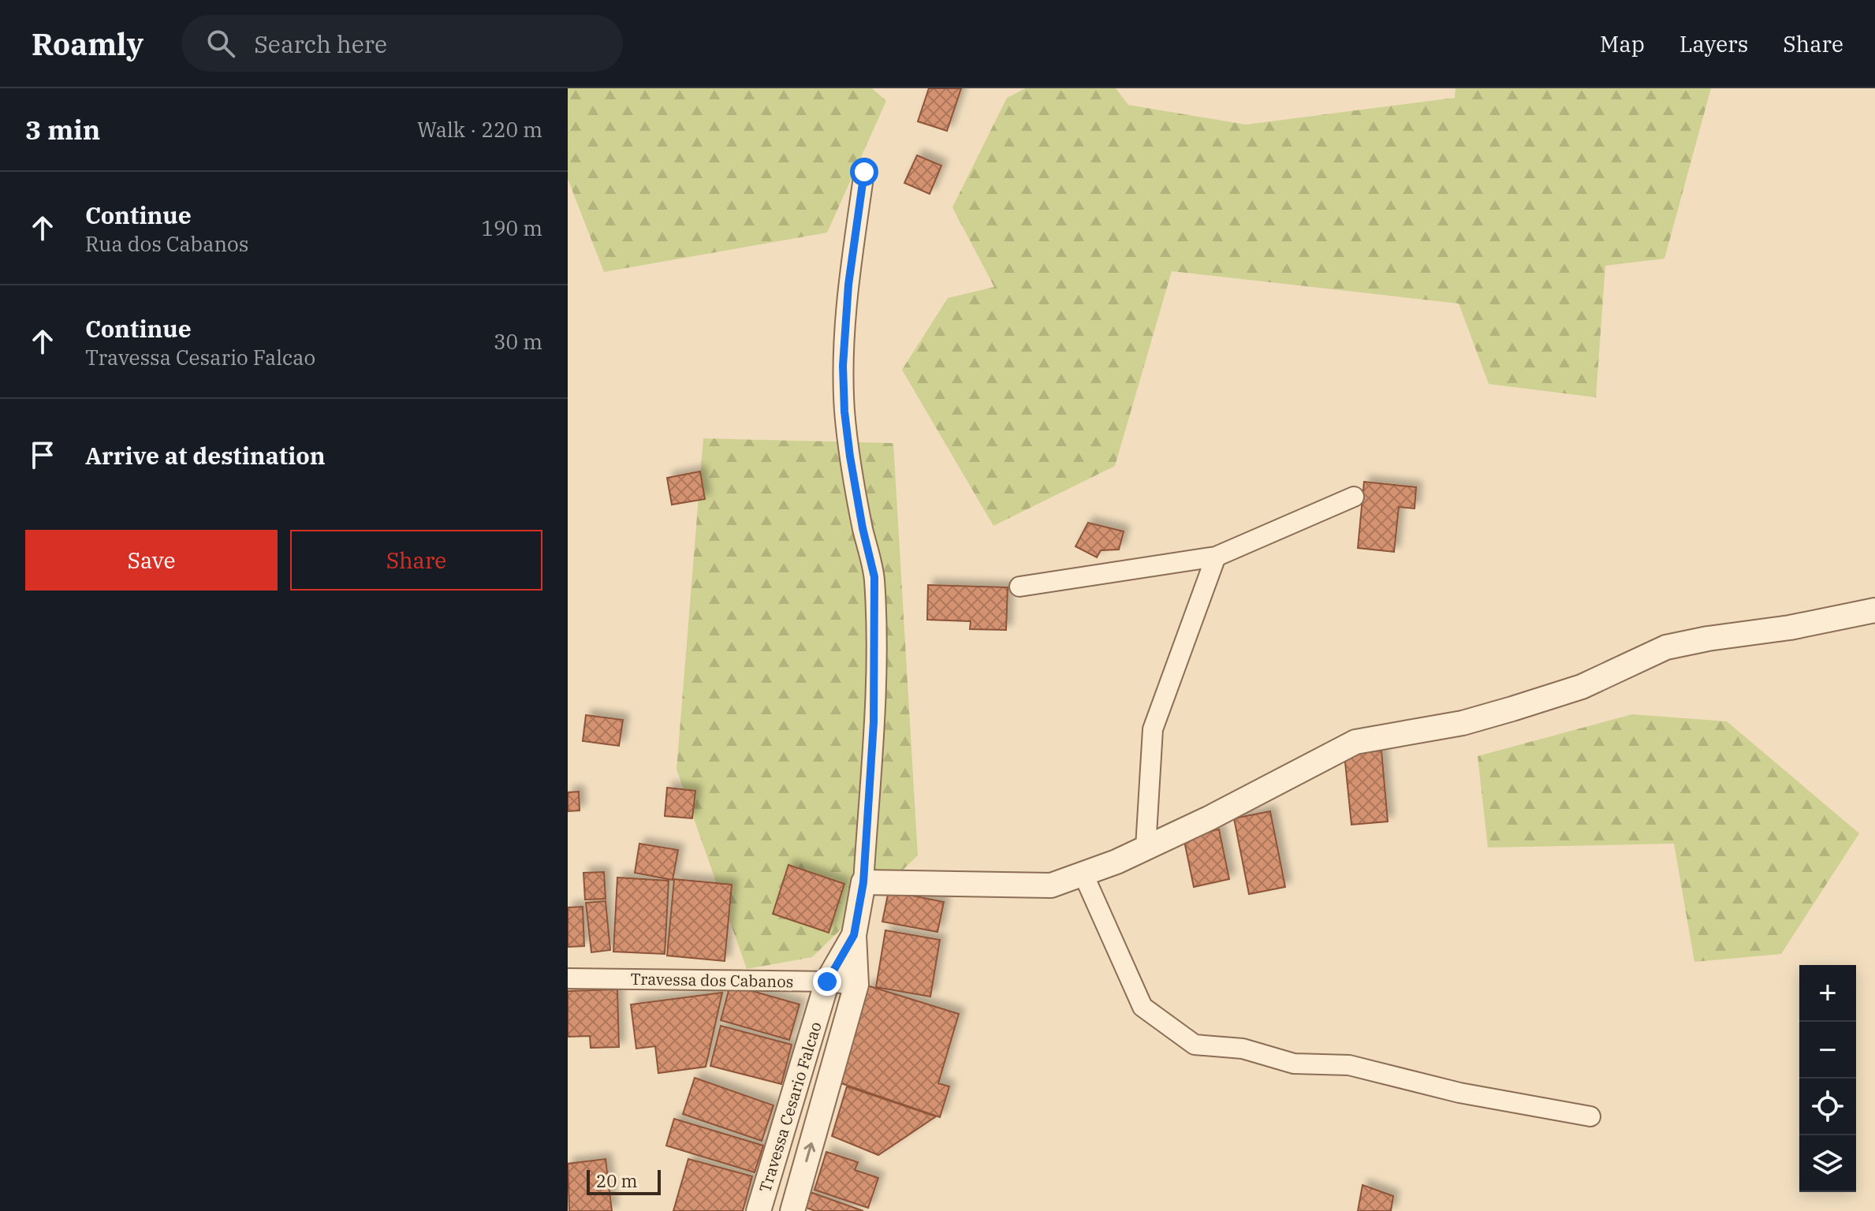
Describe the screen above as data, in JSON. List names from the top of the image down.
{
  "streets": {
    "street": ["Travessa dos Cabanos", "Travessa Cesario Falcao"]
  },
  "crossings": [
    ["Travessa dos Cabanos", "Travessa Cesario Falcao"]
  ],
  "scale_bar": "20 m",
  "page": {
    "header": "Roamly",
    "search": "Search here",
    "nav": ["Map", "Layers", "Share"],
    "heading": ["3 min", "Walk · 220 m"],
    "list": [
      ["Continue", "Rua dos Cabanos", "190 m"],
      ["Continue", "Travessa Cesario Falcao", "30 m"],
      "Arrive at destination"
    ],
    "buttons": ["Save", "Share"],
    "map_buttons": ["+", "−"],
    "scale": "20 m"
  }
}
